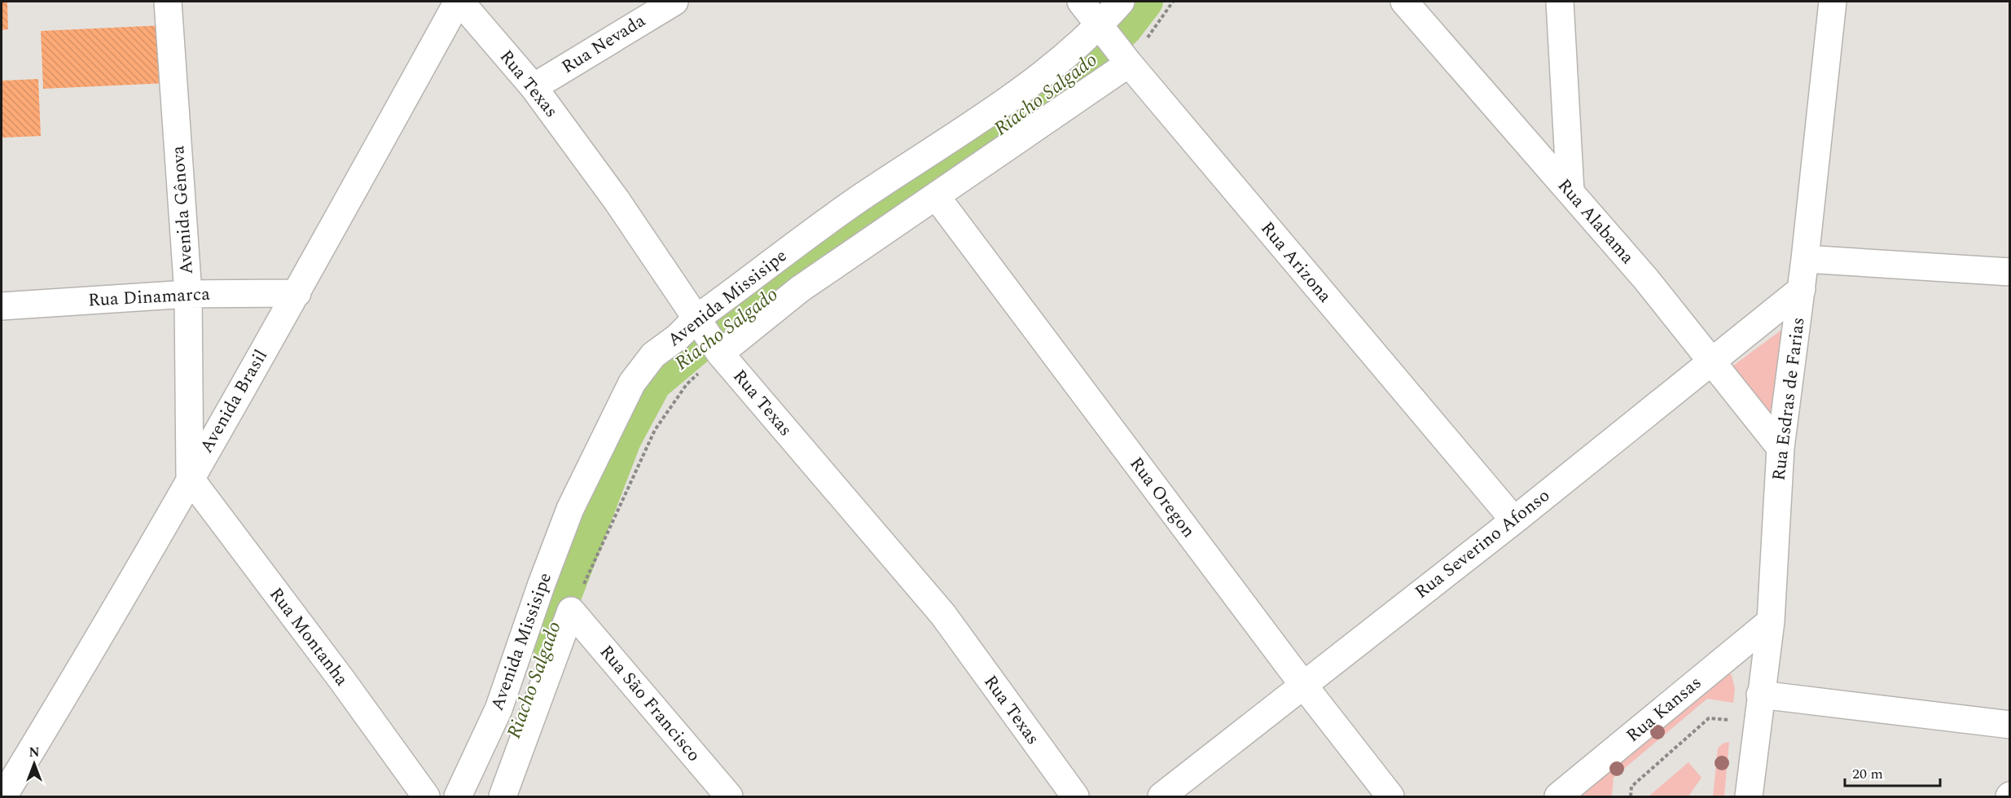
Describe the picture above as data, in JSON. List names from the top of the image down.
{
  "streets": {
    "street": [
      "Rua Nevada",
      "Rua Texas",
      "Avenida Gênova",
      "Rua Alabama",
      "Rua Arizona",
      "Rua Dinamarca",
      "Avenida Missisipe",
      "Rua Esdras de Farias",
      "Avenida Brasil",
      "Rua Oregon",
      "Rua Severino Afonso",
      "Rua Montanha",
      "Rua São Francisco",
      "Rua Kansas"
    ]
  },
  "crossings": [
    ["Rua Nevada", "Rua Texas"],
    ["Rua Texas", "Avenida Missisipe"],
    ["Rua Texas", "Avenida Brasil"],
    ["Avenida Gênova", "Rua Dinamarca"],
    ["Avenida Gênova", "Avenida Brasil"],
    ["Avenida Gênova", "Rua Montanha"],
    ["Rua Alabama", "Rua Esdras de Farias"],
    ["Rua Alabama", "Rua Severino Afonso"],
    ["Rua Arizona", "Avenida Missisipe"],
    ["Rua Arizona", "Rua Severino Afonso"],
    ["Rua Dinamarca", "Avenida Brasil"],
    ["Avenida Missisipe", "Rua Oregon"],
    ["Avenida Missisipe", "Rua São Francisco"],
    ["Rua Esdras de Farias", "Rua Severino Afonso"],
    ["Rua Esdras de Farias", "Rua Kansas"],
    ["Avenida Brasil", "Rua Montanha"],
    ["Rua Oregon", "Rua Severino Afonso"]
  ],
  "water": ["Riacho Salgado"],
  "scale_bar": "20 m",
  "north": "top"
}
